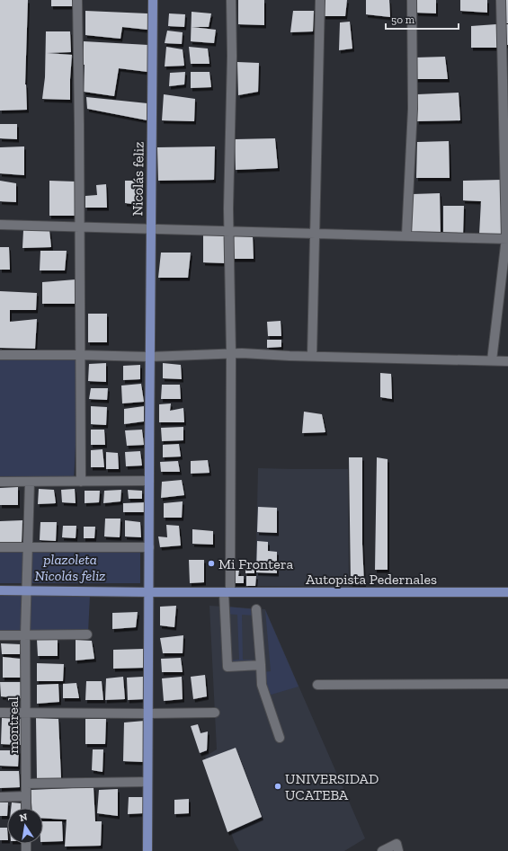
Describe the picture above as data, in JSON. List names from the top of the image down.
{
  "streets": {
    "main road": ["Nicolás feliz", "Autopista Pedernales"],
    "street": ["montreal"]
  },
  "crossings": [
    ["Nicolás feliz", "Autopista Pedernales"],
    ["Autopista Pedernales", "montreal"]
  ],
  "parks": ["plazoleta Nicolás feliz"],
  "places": ["Mi Frontera", "UNIVERSIDAD UCATEBA"],
  "scale_bar": "50 m",
  "north": "top"
}
